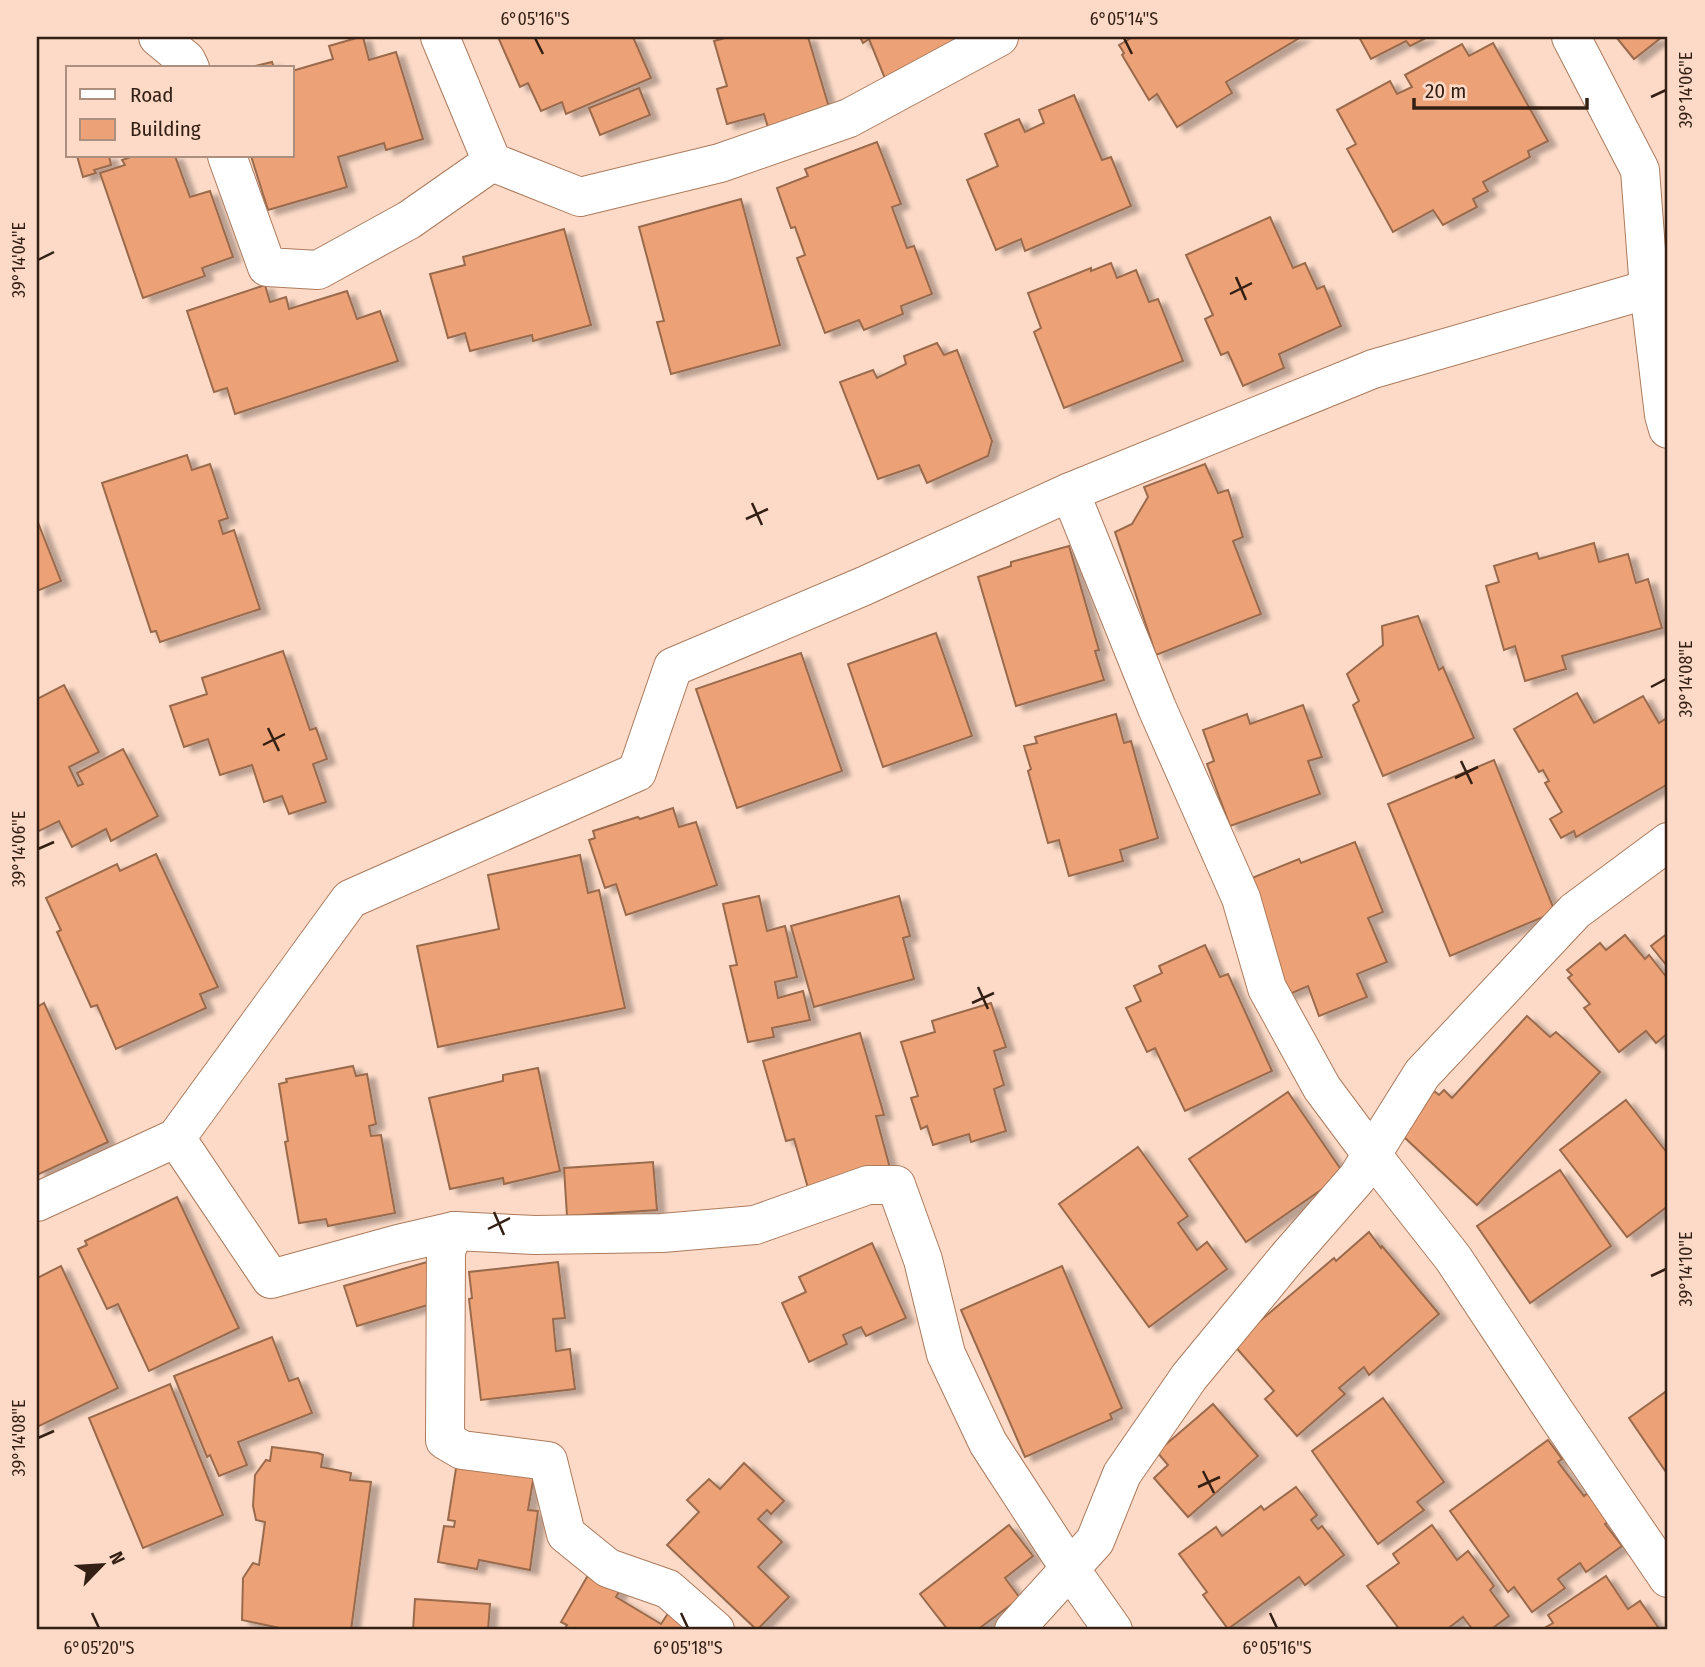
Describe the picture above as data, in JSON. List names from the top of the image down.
{
  "legend": ["Road", "Building"],
  "scale_bar": "20 m",
  "north": "top right",
  "coordinates": [
    "6°05'16\"S",
    "6°05'14\"S",
    "39°14'06\"E",
    "39°14'04\"E",
    "39°14'08\"E",
    "39°14'10\"E",
    "6°05'20\"S",
    "6°05'18\"S"
  ]
}
